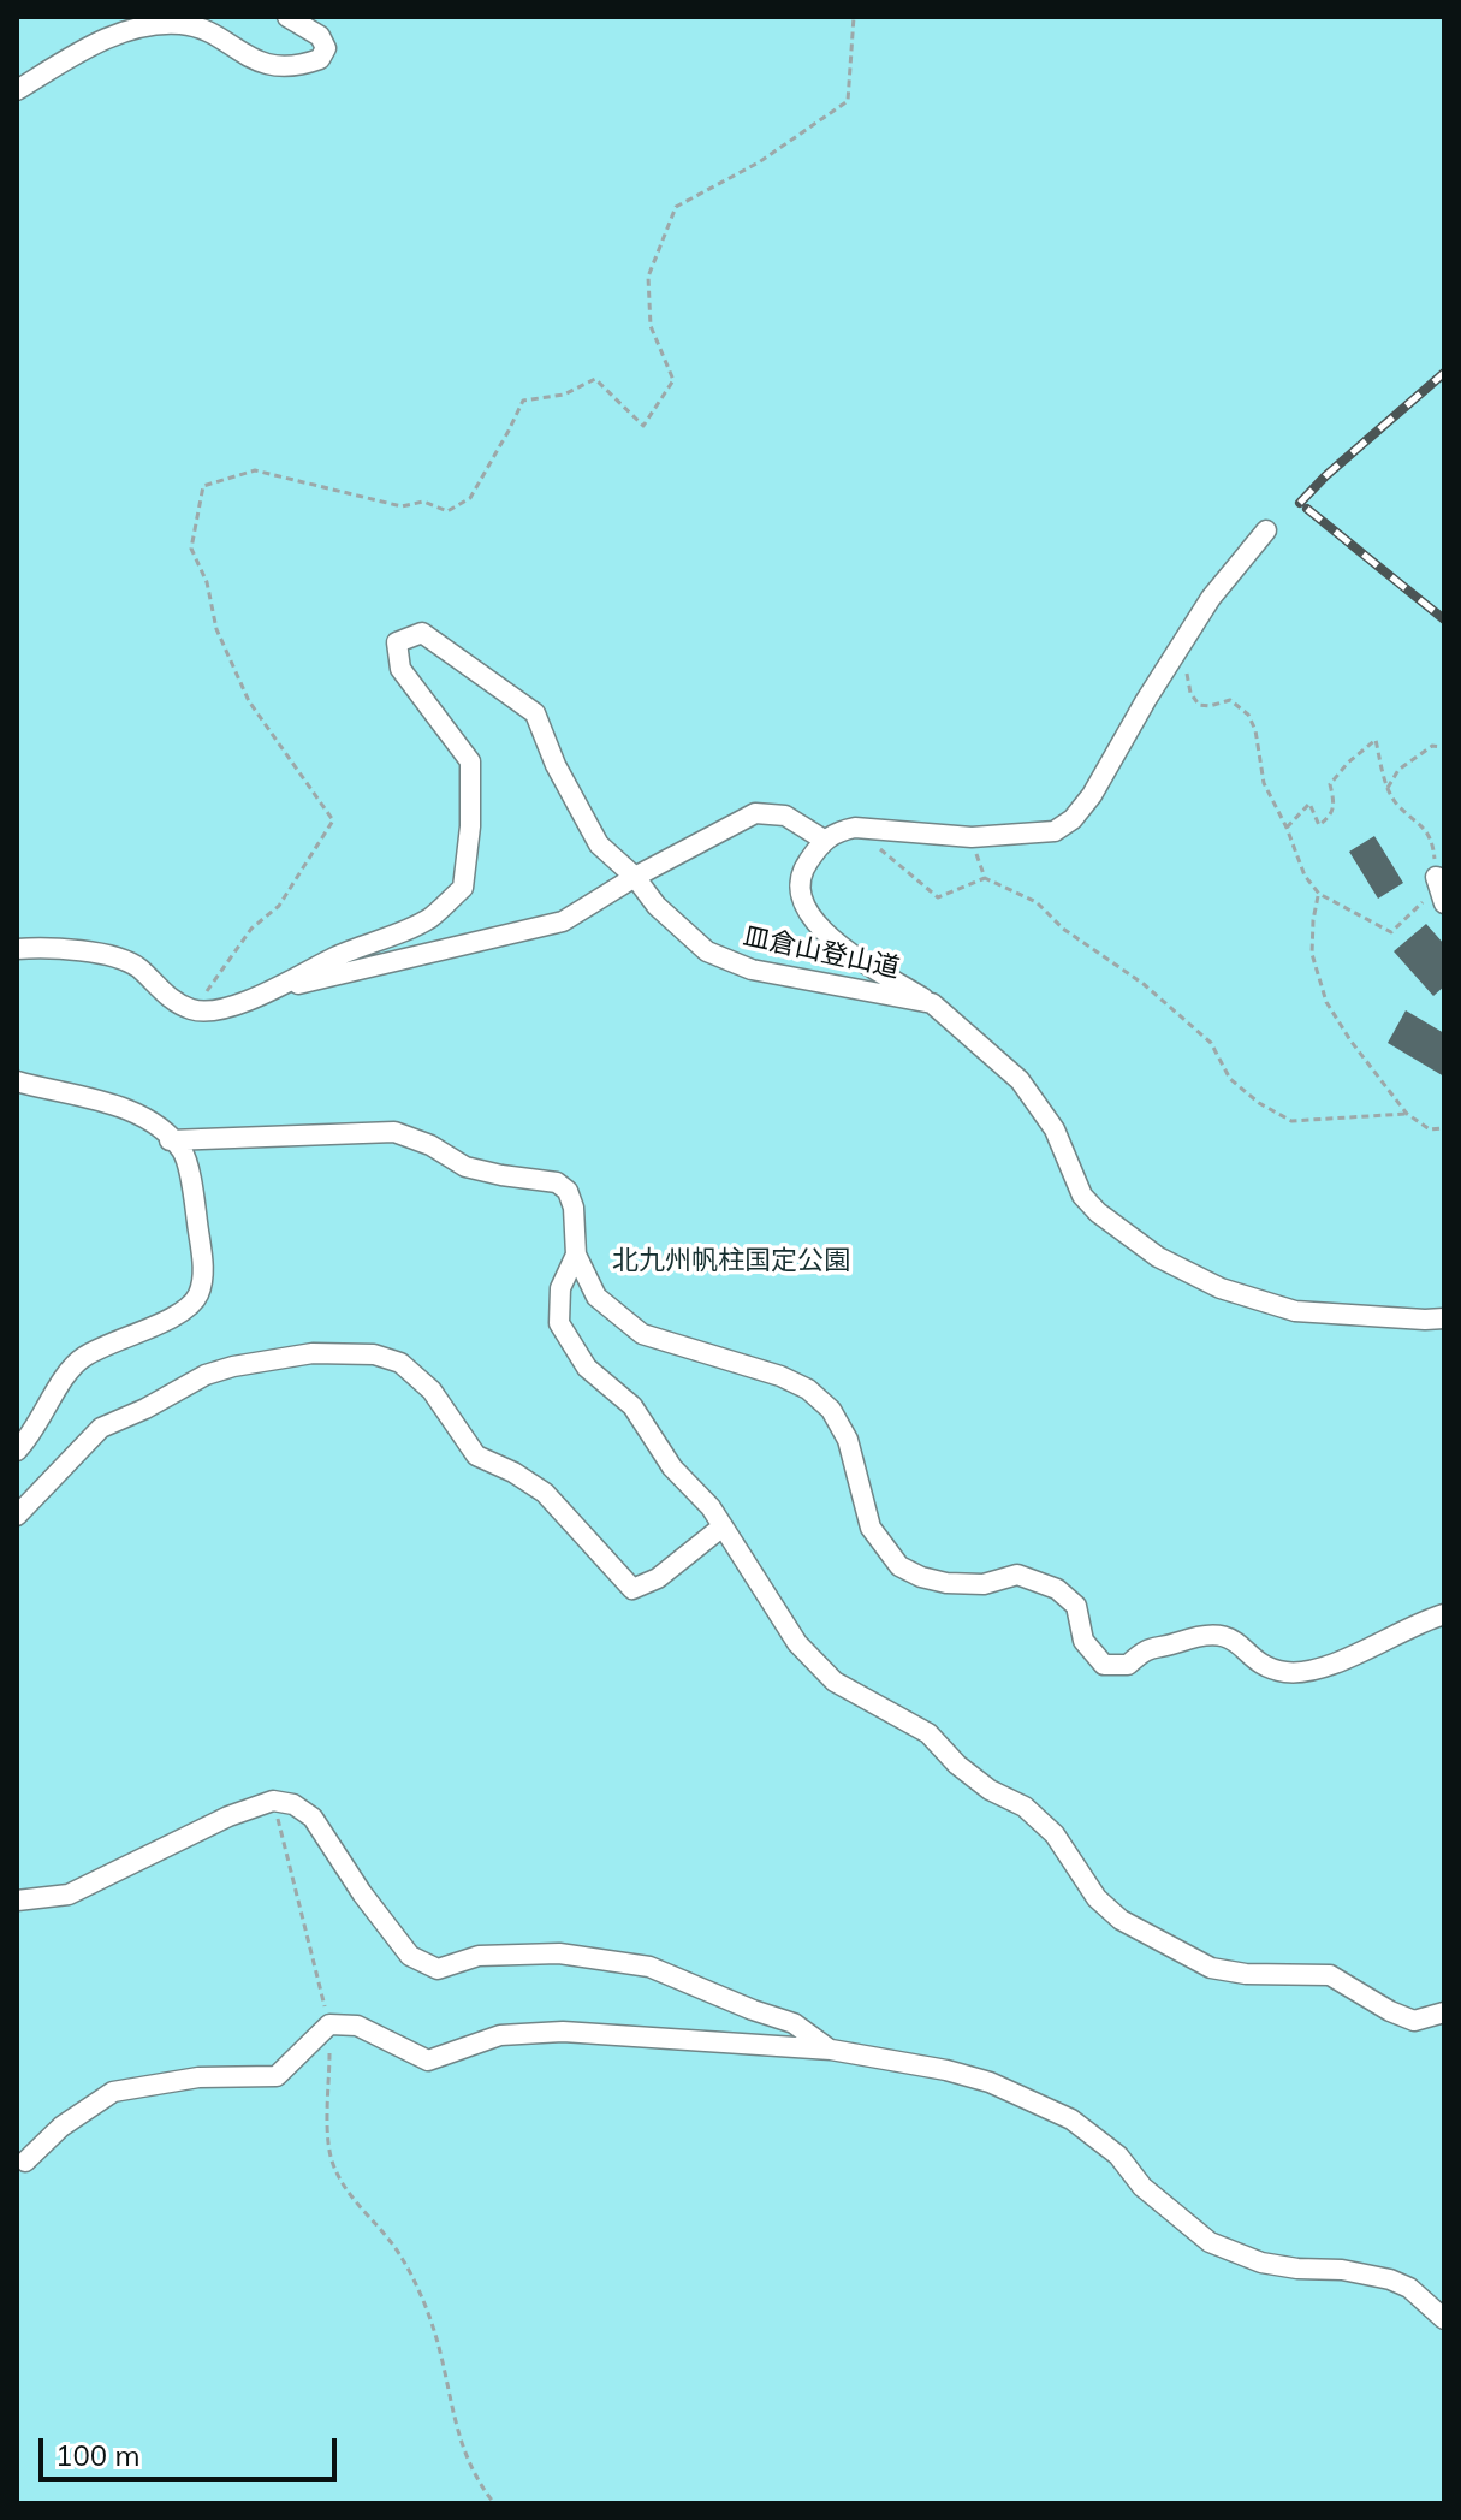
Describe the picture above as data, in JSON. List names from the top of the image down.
{
  "streets": {
    "street": ["皿倉山登山道"]
  },
  "parks": ["北九州帆柱国定公園"],
  "scale_bar": "100 m"
}
